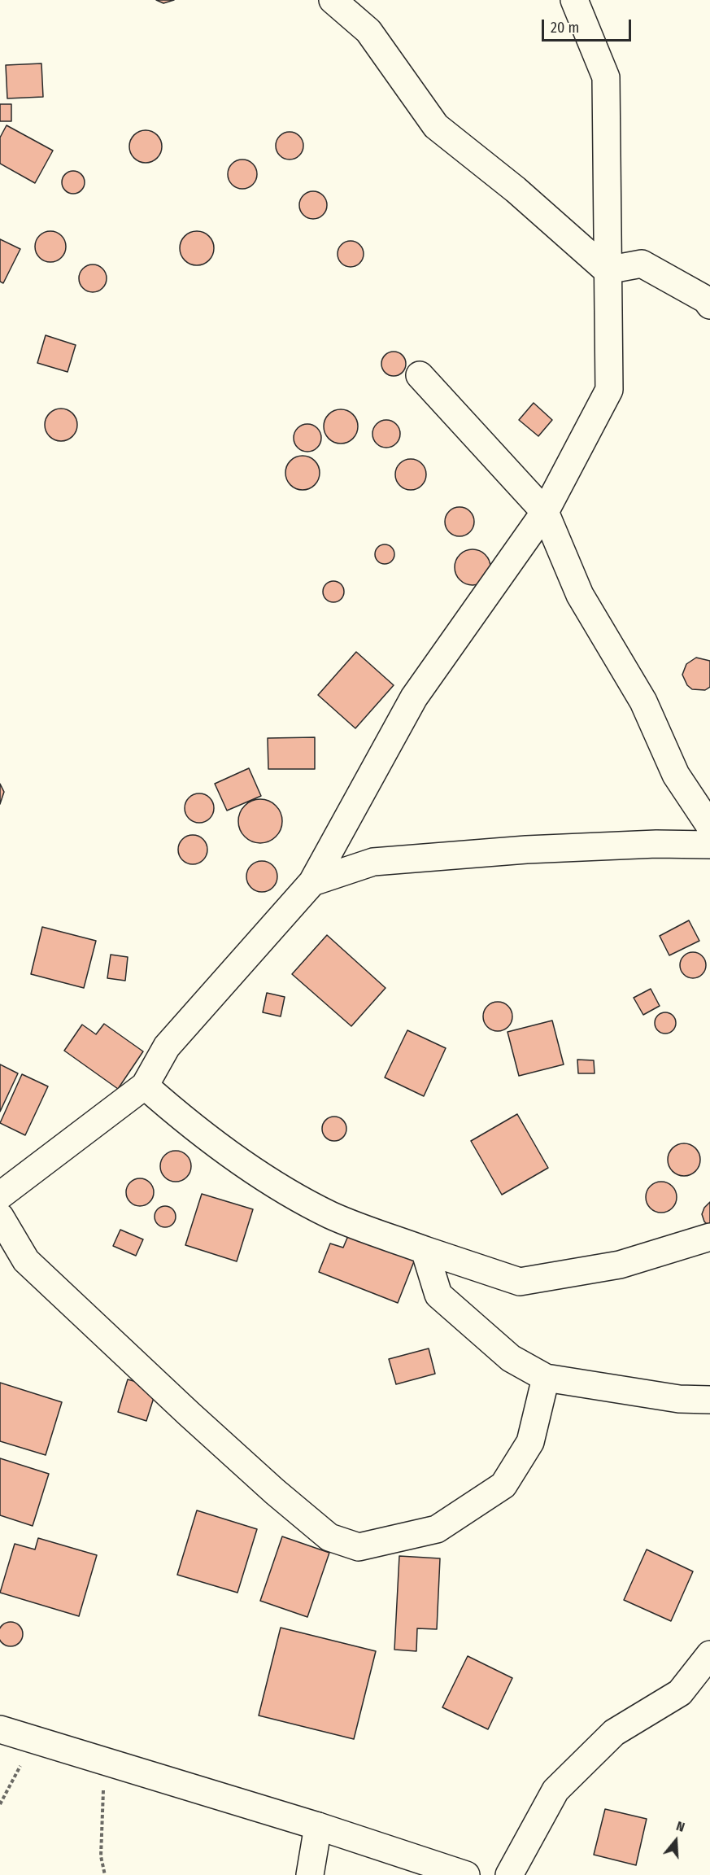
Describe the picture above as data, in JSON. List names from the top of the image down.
{
  "scale_bar": "20 m",
  "north": "top"
}
